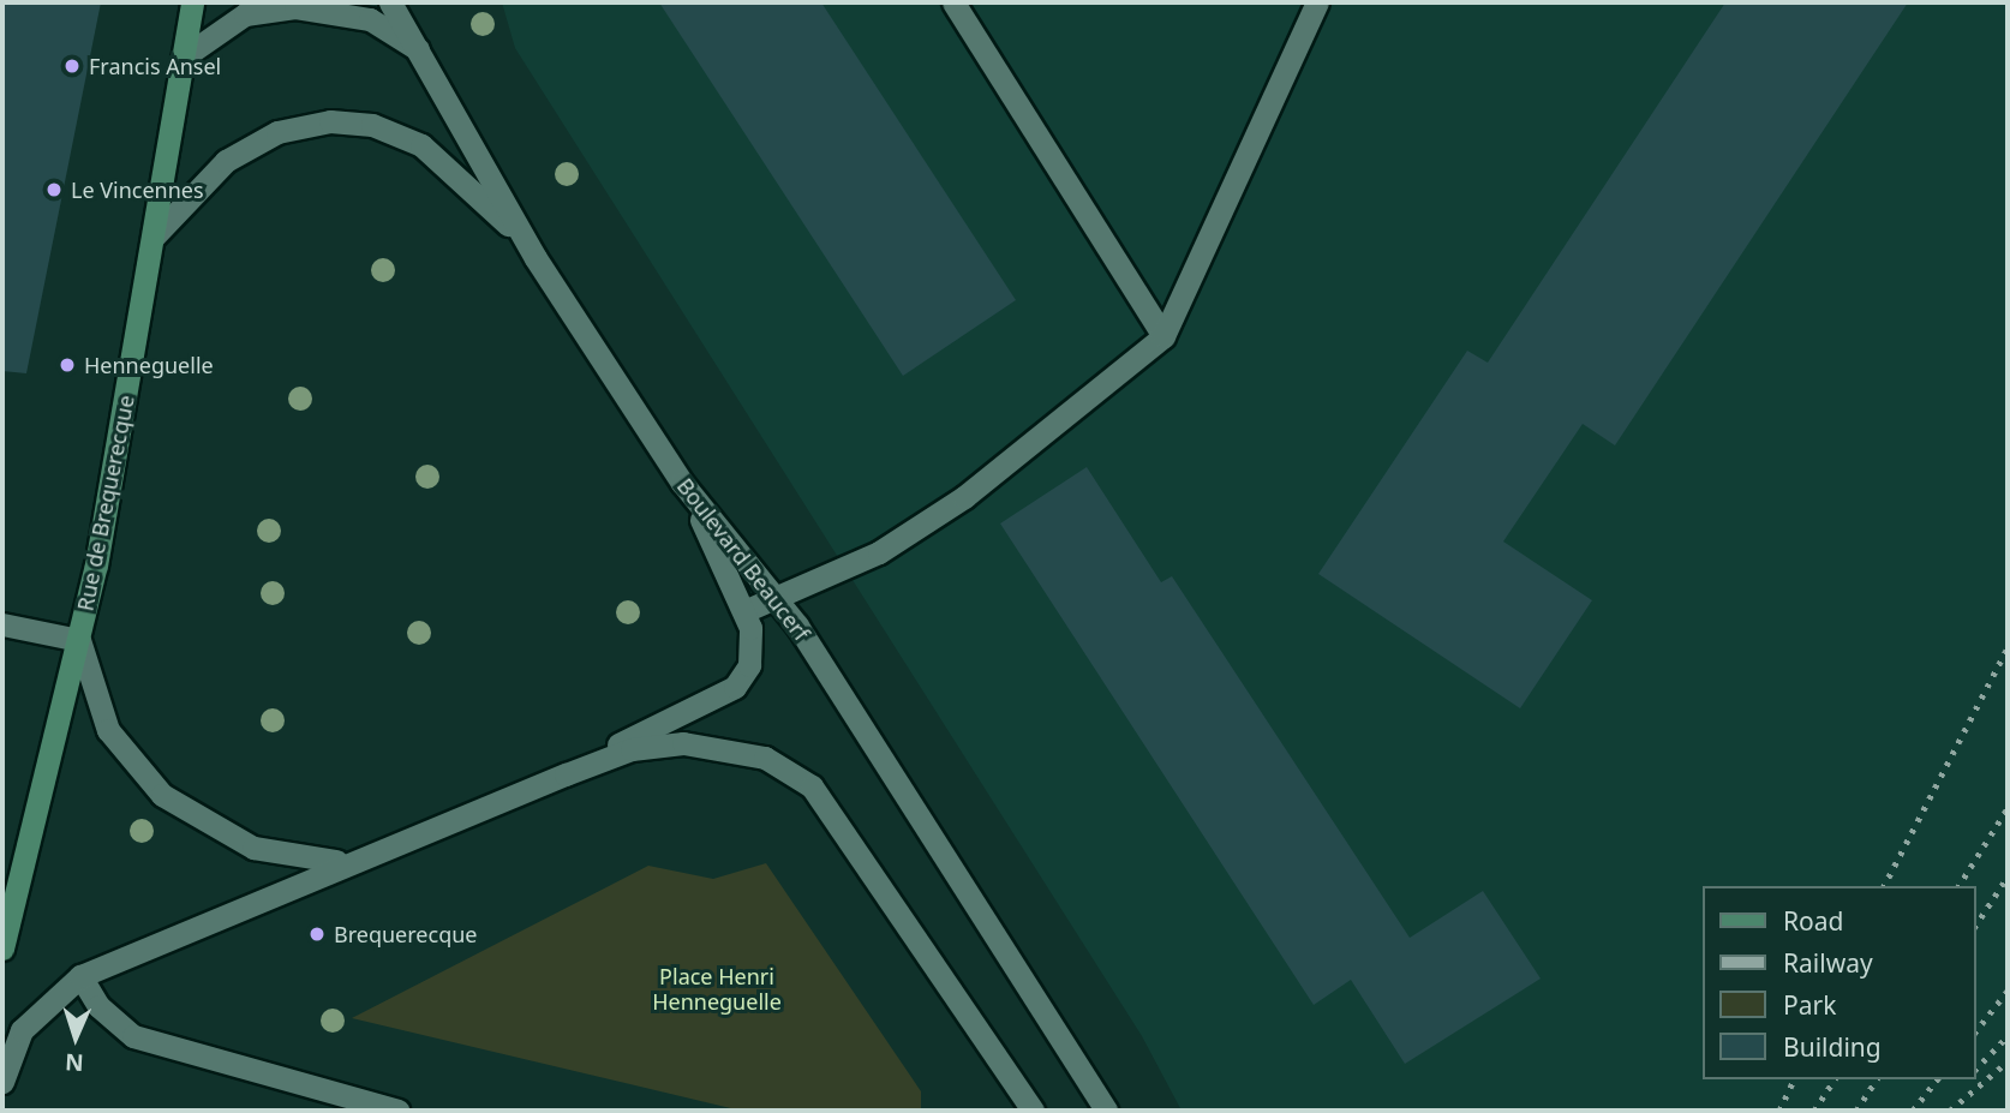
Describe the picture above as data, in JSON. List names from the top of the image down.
{
  "streets": {
    "main road": ["Rue de Brequerecque"],
    "street": ["Boulevard Beaucerf"]
  },
  "parks": ["Place Henri Henneguelle"],
  "places": [
    "Francis Ansel",
    "Le Vincennes",
    "Henneguelle",
    "Brequerecque"
  ],
  "legend": [
    "Road",
    "Railway",
    "Park",
    "Building"
  ],
  "north": "bottom"
}
